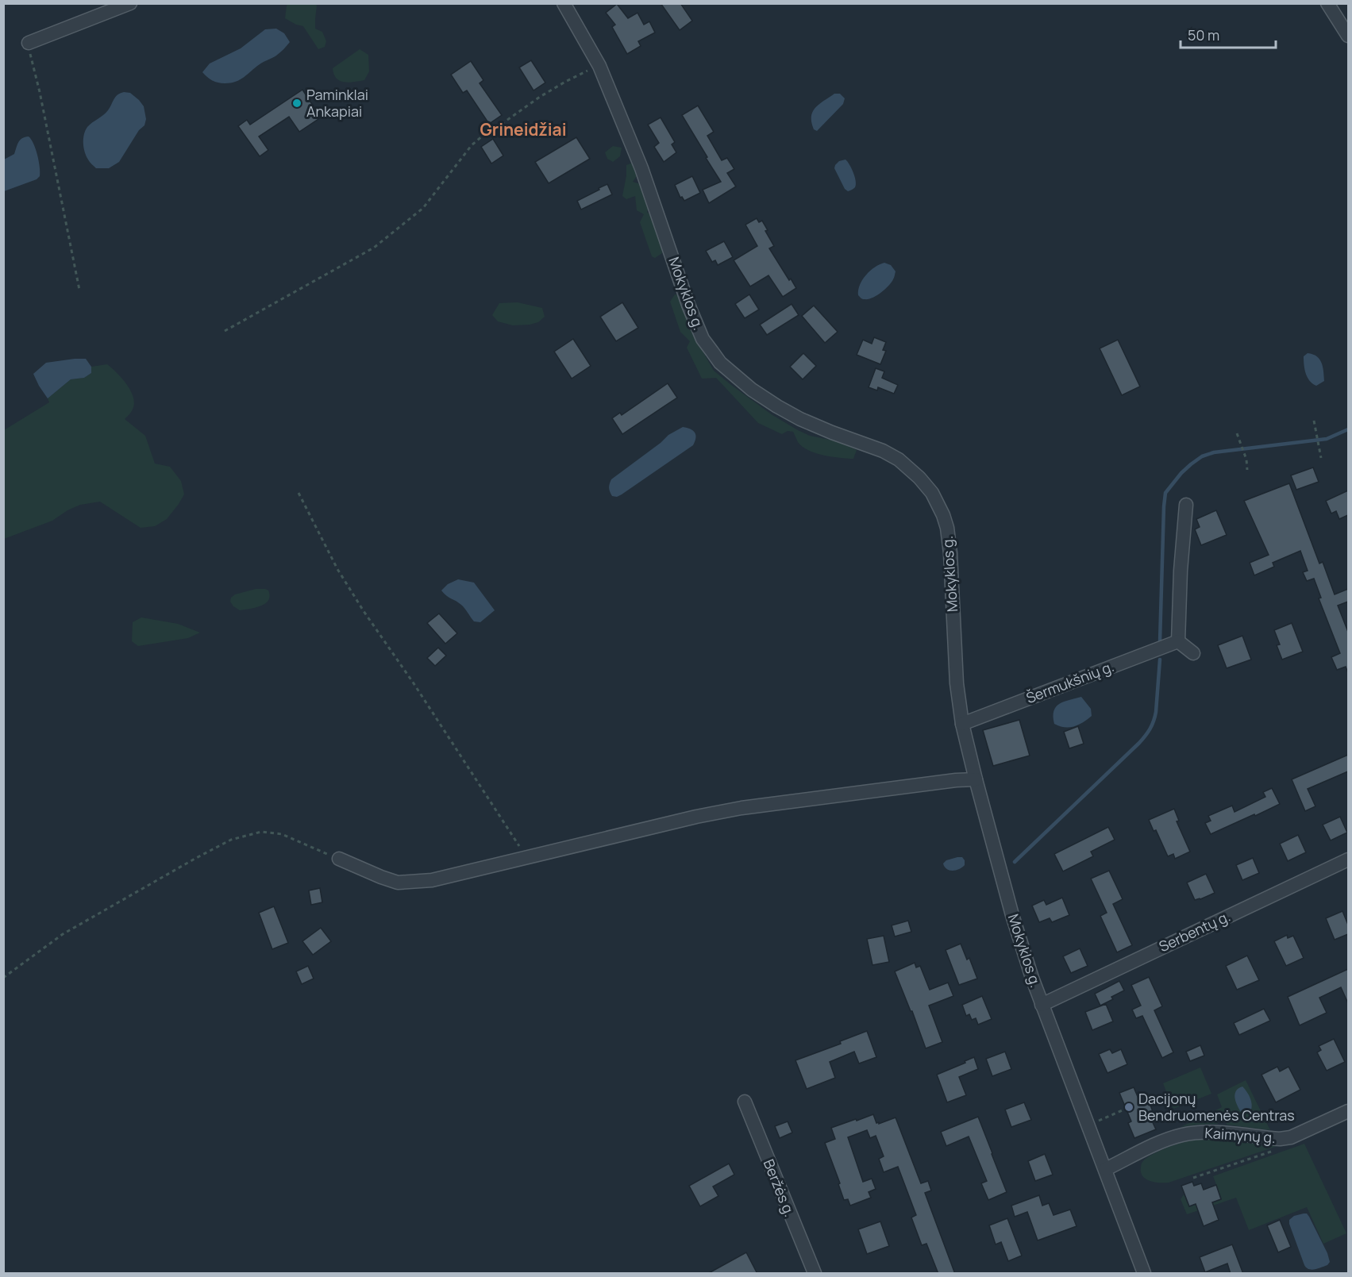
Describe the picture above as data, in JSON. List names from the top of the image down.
{
  "streets": {
    "street": [
      "Mokyklos g.",
      "Šermukšnių g.",
      "Serbentų g.",
      "Kaimynų g.",
      "Beržės g."
    ]
  },
  "crossings": [
    ["Mokyklos g.", "Šermukšnių g."],
    ["Mokyklos g.", "Serbentų g."],
    ["Mokyklos g.", "Kaimynų g."]
  ],
  "districts": ["Grineidžiai"],
  "places": ["Paminklai Ankapiai", "Dacijonų Bendruomenės Centras"],
  "scale_bar": "50 m"
}
